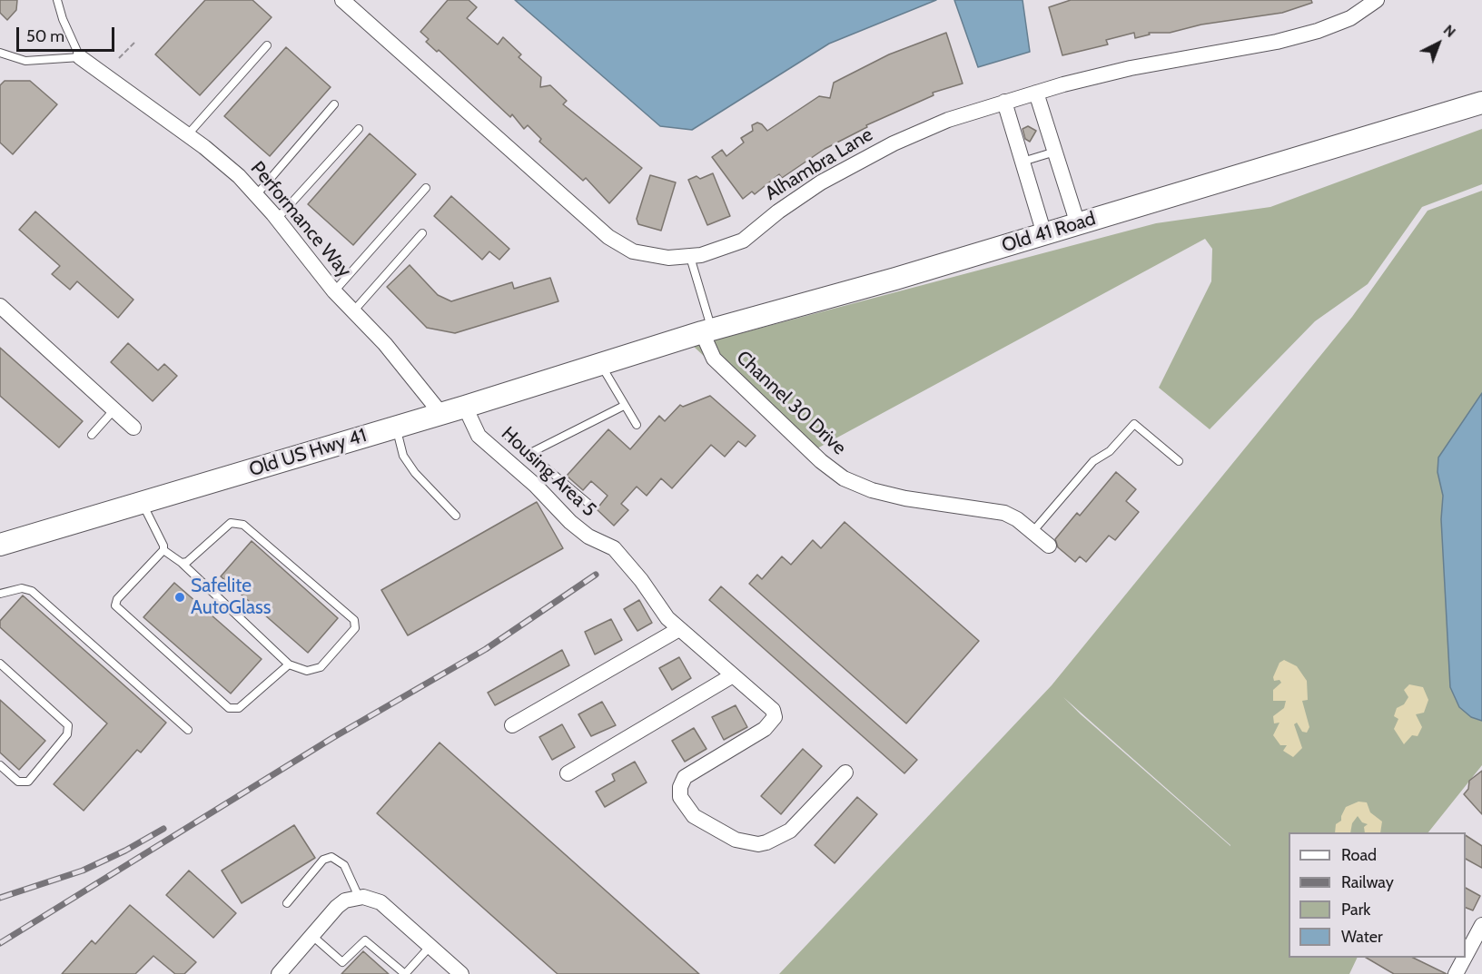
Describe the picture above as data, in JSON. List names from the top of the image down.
{
  "streets": {
    "street": [
      "Alhambra Lane",
      "Performance Way",
      "Old 41 Road",
      "Channel 30 Drive",
      "Old US Hwy 41",
      "Housing Area 5"
    ]
  },
  "crossings": [
    ["Performance Way", "Old US Hwy 41"],
    ["Old 41 Road", "Channel 30 Drive"],
    ["Old 41 Road", "Old US Hwy 41"],
    ["Old US Hwy 41", "Housing Area 5"]
  ],
  "places": ["Safelite AutoGlass"],
  "legend": [
    "Road",
    "Railway",
    "Park",
    "Water"
  ],
  "scale_bar": "50 m",
  "north": "top right"
}
